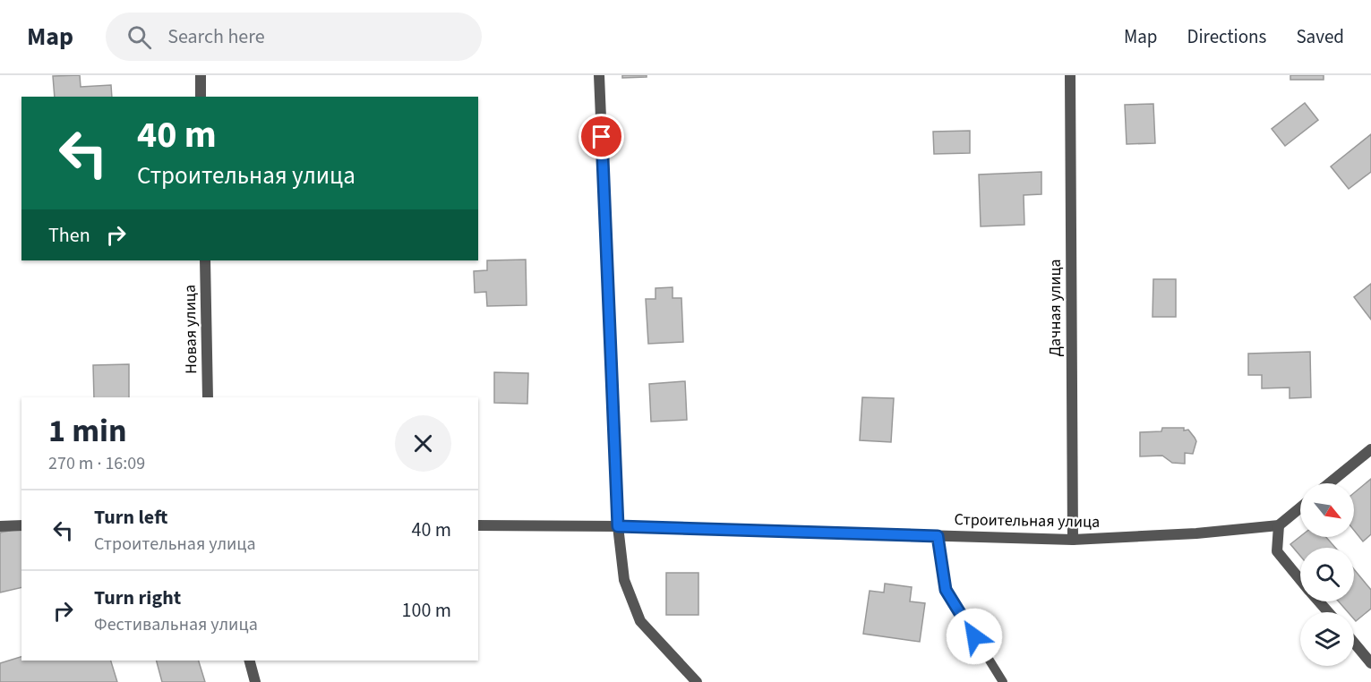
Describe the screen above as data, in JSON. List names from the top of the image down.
{
  "streets": {
    "street": ["Дачная улица", "Новая улица", "Строительная улица"]
  },
  "crossings": [
    ["Дачная улица", "Строительная улица"]
  ],
  "north": "bottom right",
  "page": {
    "header": "Map",
    "search": "Search here",
    "nav": ["Map", "Directions", "Saved"],
    "turn": ["40 m", "Строительная улица"],
    "then": "Then",
    "heading": ["1 min", "270 m · 16:09"],
    "list": [
      {
        "name": "Turn left",
        "note": "Строительная улица",
        "value": "40 m"
      },
      {
        "name": "Turn right",
        "note": "Фестивальная улица",
        "value": "100 m"
      }
    ]
  }
}
